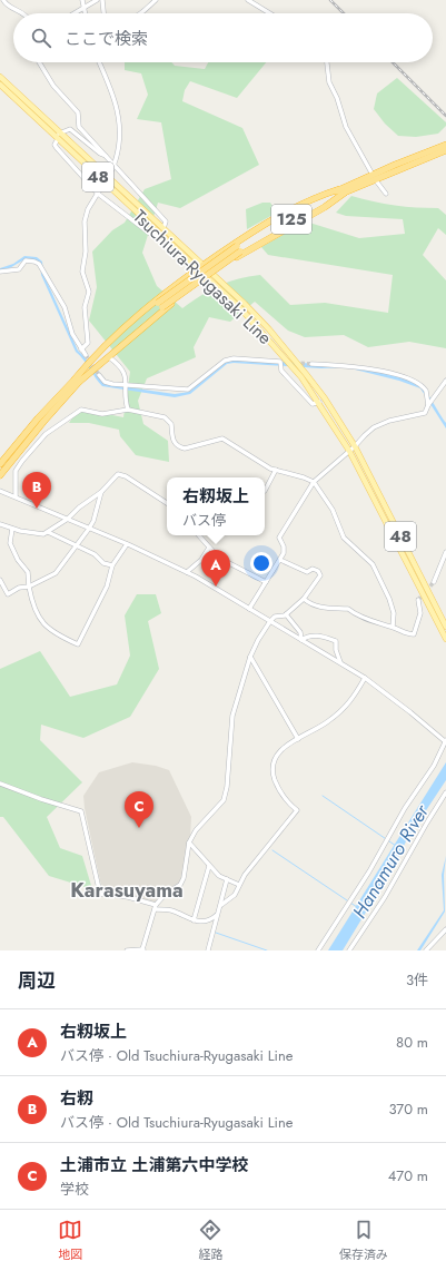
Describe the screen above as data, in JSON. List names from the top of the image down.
{
  "streets": {
    "highway": ["125"],
    "main road": ["48", "Tsuchiura-Ryugasaki Line"]
  },
  "districts": ["Karasuyama"],
  "water": ["Hanamuro River"],
  "page": {
    "search": "ここで検索",
    "pins": ["B", "A", "C"],
    "popup": ["右籾坂上", "バス停"],
    "heading": ["周辺", "3件"],
    "list": [
      {
        "mark": "A",
        "name": "右籾坂上",
        "note": "バス停 · Old Tsuchiura-Ryugasaki Line",
        "value": "80 m"
      },
      {
        "mark": "B",
        "name": "右籾",
        "note": "バス停 · Old Tsuchiura-Ryugasaki Line",
        "value": "370 m"
      },
      {
        "mark": "C",
        "name": "土浦市立 土浦第六中学校",
        "note": "学校",
        "value": "470 m"
      }
    ],
    "nav": ["地図", "経路", "保存済み"]
  }
}
